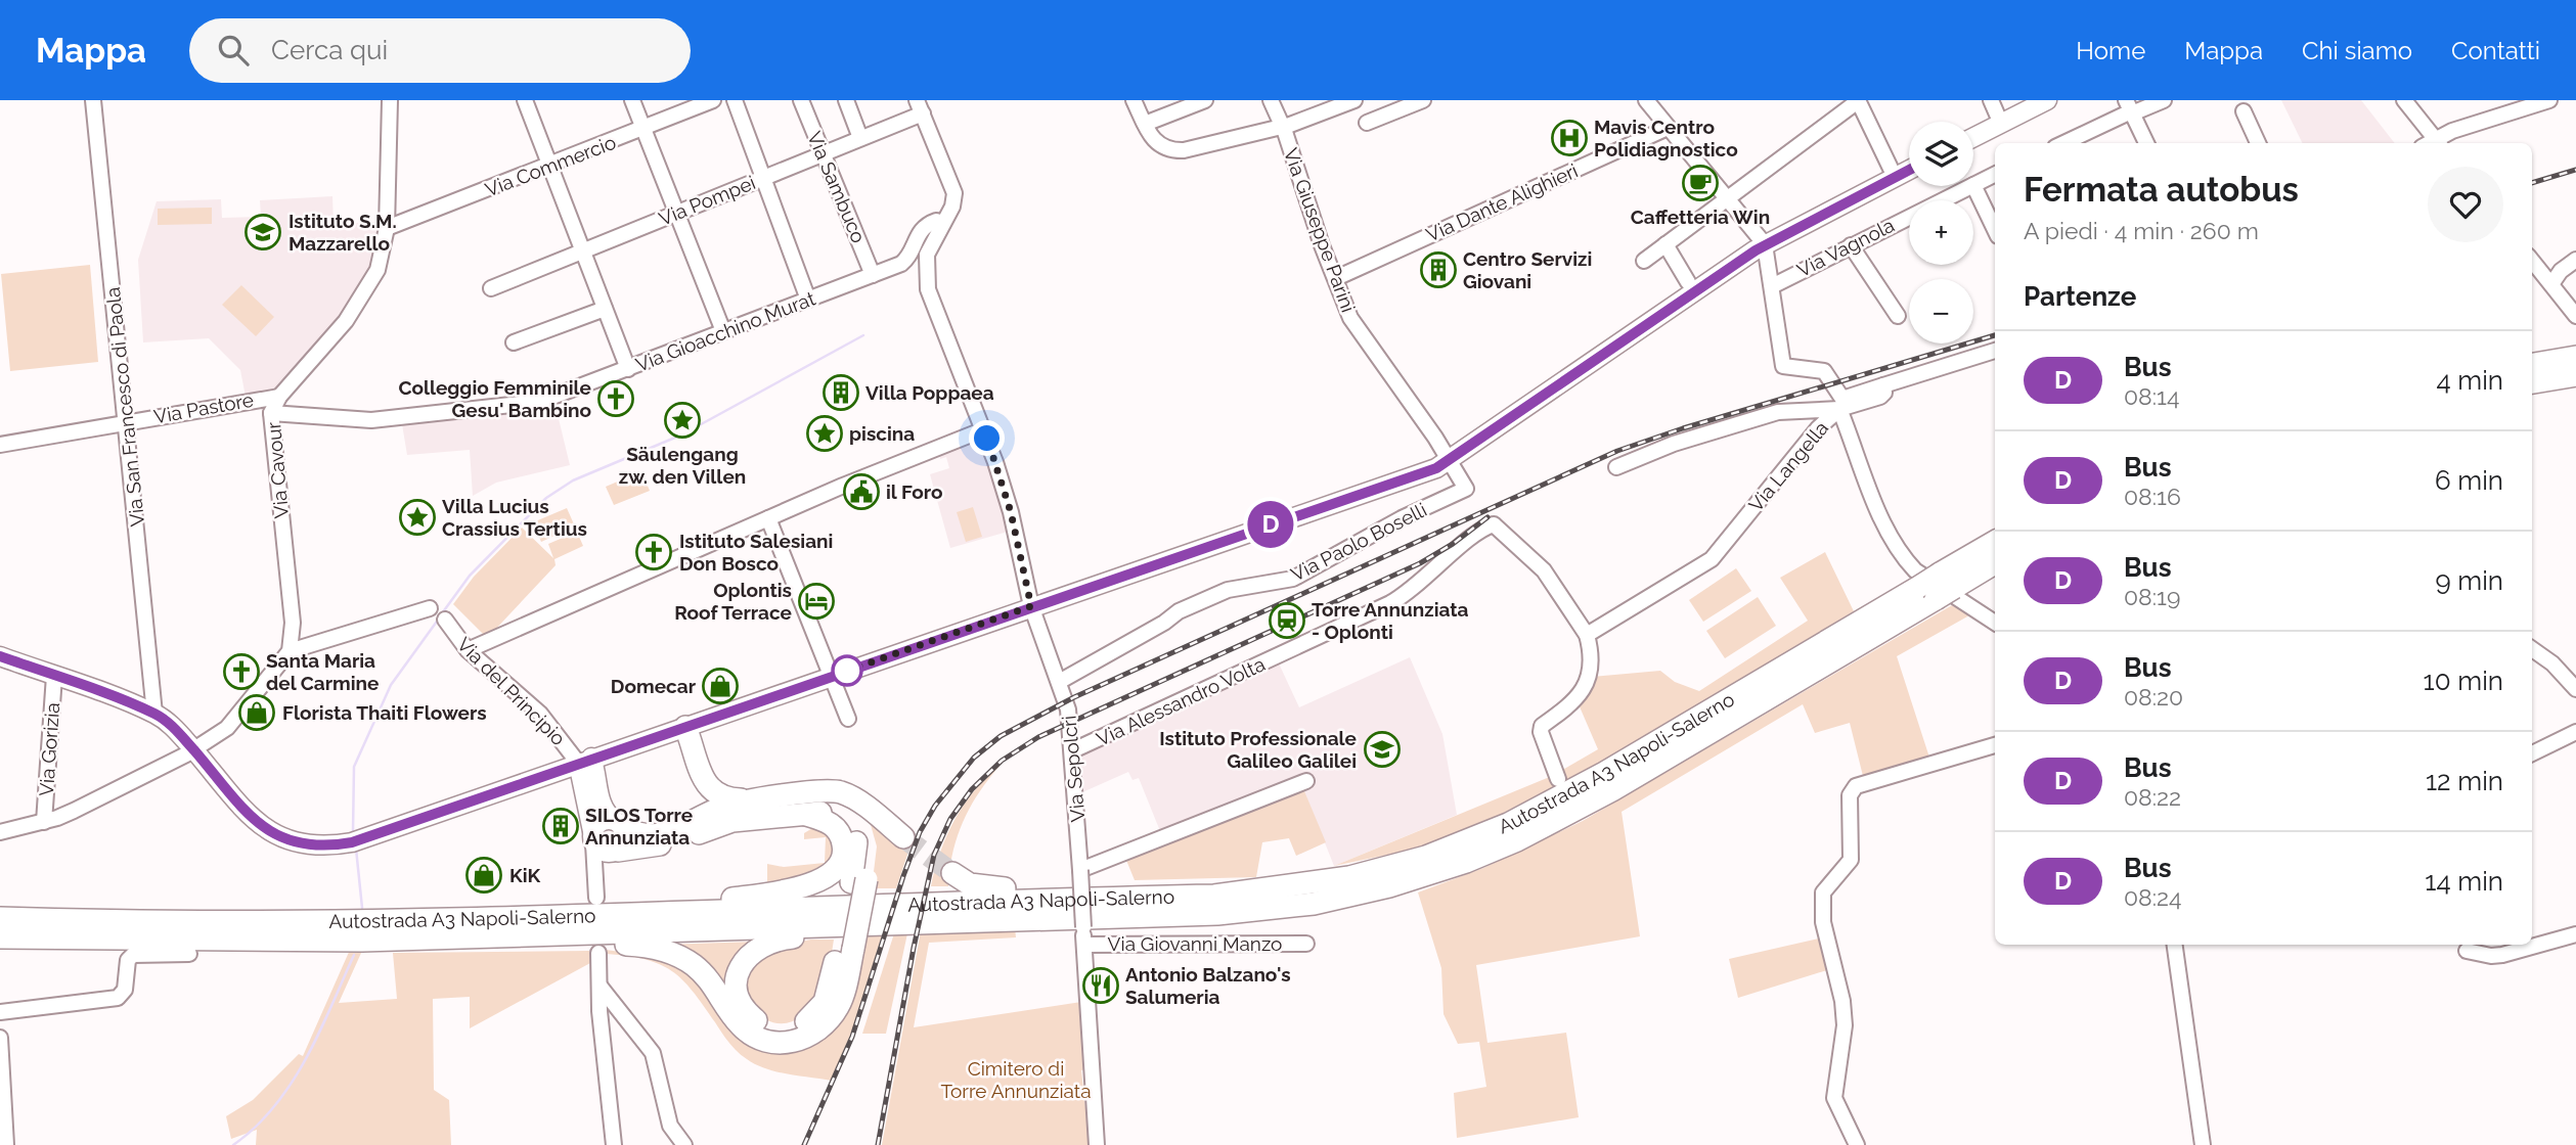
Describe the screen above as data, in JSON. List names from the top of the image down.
{
  "streets": {
    "highway": ["Autostrada A3 Napoli-Salerno"],
    "street": [
      "Via Commercio",
      "Via Sambuco",
      "Via Pompei",
      "Via Dante Alighieri",
      "Via Giuseppe Parini",
      "Via Vagnola",
      "Via Gioacchino Murat",
      "Via San Francesco di Paola",
      "Via Pastore",
      "Via Langella",
      "Via Cavour",
      "Via Paolo Boselli",
      "Via del Principio",
      "Via Alessandro Volta",
      "Via Gorizia",
      "Via Sepolcri",
      "Via Giovanni Manzo"
    ]
  },
  "crossings": [
    ["Via Commercio", "Via Cavour"],
    ["Via Sambuco", "Via Pompei"],
    ["Via Sambuco", "Via Gioacchino Murat"],
    ["Via Pompei", "Via Sepolcri"],
    ["Via Dante Alighieri", "Via Giuseppe Parini"],
    ["Via Giuseppe Parini", "Via Paolo Boselli"],
    ["Via Gioacchino Murat", "Via Cavour"],
    ["Via Gioacchino Murat", "Via Sepolcri"],
    ["Via San Francesco di Paola", "Via Pastore"],
    ["Via Pastore", "Via Cavour"],
    ["Via Langella", "Via Alessandro Volta"],
    ["Via Paolo Boselli", "Via Sepolcri"],
    ["Via Alessandro Volta", "Via Sepolcri"],
    ["Via Sepolcri", "Via Giovanni Manzo"]
  ],
  "parks": ["Cimitero di Torre Annunziata"],
  "places": {
    "hospital": ["Mavis Centro Polidiagnostico"],
    "cafe": ["Caffetteria Win"],
    "school or university": ["Istituto S.M. Mazzarello", "Istituto Professionale Galileo Galilei"],
    "building": ["Centro Servizi Giovani", "Villa Poppaea", "SILOS Torre Annunziata"],
    "church": ["Colleggio Femminile Gesu' Bambino", "Istituto Salesiani Don Bosco", "Santa Maria del Carmine"],
    "place": ["Säulengang zw. den Villen", "piscina", "Villa Lucius Crassius Tertius"],
    "public building": ["il Foro"],
    "hotel": ["Oplontis Roof Terrace"],
    "station": ["Torre Annunziata - Oplonti"],
    "shop": ["Domecar", "Florista Thaiti Flowers", "KiK"],
    "restaurant": ["Antonio Balzano's Salumeria"]
  },
  "lines": ["bus line D"],
  "page": {
    "header": "Mappa",
    "search": "Cerca qui",
    "nav": [
      "Home",
      "Mappa",
      "Chi siamo",
      "Contatti"
    ],
    "on_map": "D",
    "map_buttons": ["+", "−"],
    "heading": [
      ["Fermata autobus", "A piedi · 4 min · 260 m"],
      "Partenze"
    ],
    "list": [
      {
        "mark": "D",
        "name": "Bus",
        "note": "08:14",
        "value": "4 min"
      },
      {
        "mark": "D",
        "name": "Bus",
        "note": "08:16",
        "value": "6 min"
      },
      {
        "mark": "D",
        "name": "Bus",
        "note": "08:19",
        "value": "9 min"
      },
      {
        "mark": "D",
        "name": "Bus",
        "note": "08:20",
        "value": "10 min"
      },
      {
        "mark": "D",
        "name": "Bus",
        "note": "08:22",
        "value": "12 min"
      },
      {
        "mark": "D",
        "name": "Bus",
        "note": "08:24",
        "value": "14 min"
      }
    ]
  }
}
